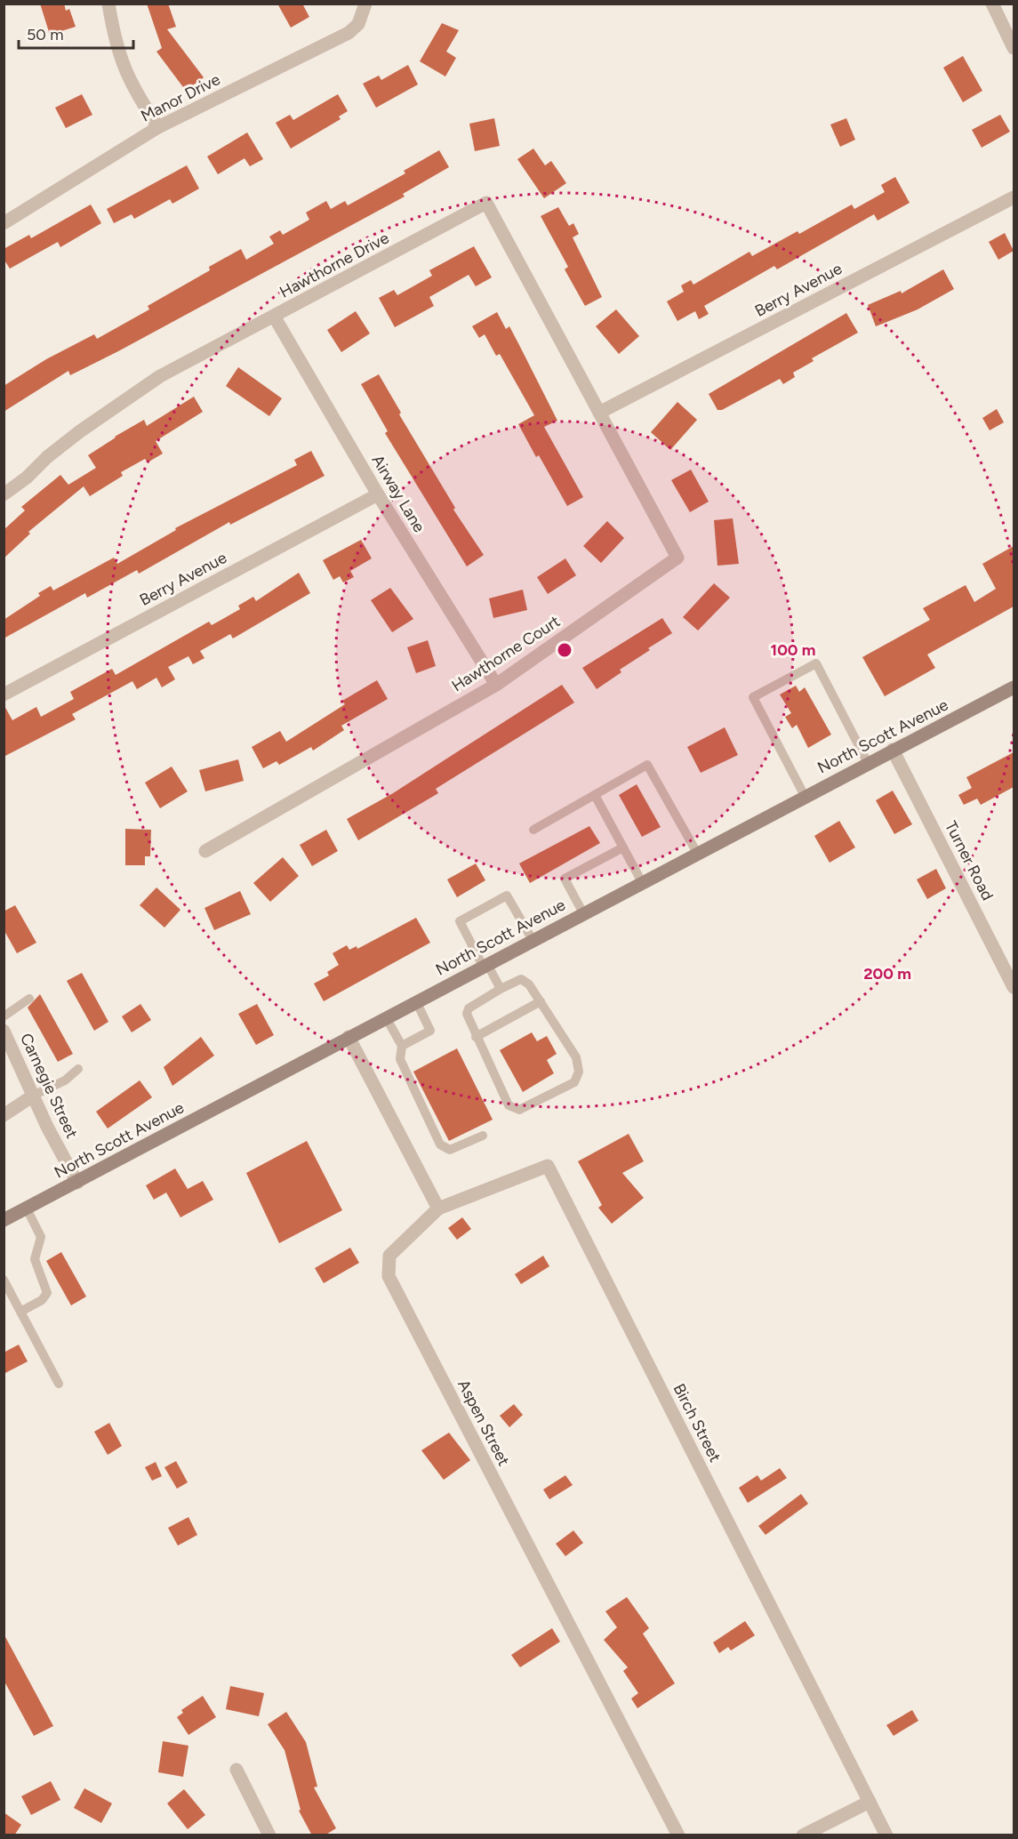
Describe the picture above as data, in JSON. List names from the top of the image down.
{
  "streets": {
    "main road": ["North Scott Avenue"],
    "street": [
      "Manor Drive",
      "Hawthorne Drive",
      "Berry Avenue",
      "Airway Lane",
      "Hawthorne Court",
      "Turner Road",
      "Carnegie Street",
      "Aspen Street",
      "Birch Street"
    ]
  },
  "crossings": [
    ["Hawthorne Drive", "Berry Avenue"],
    ["Hawthorne Drive", "Airway Lane"],
    ["Hawthorne Drive", "Hawthorne Court"],
    ["Berry Avenue", "Airway Lane"],
    ["Berry Avenue", "Hawthorne Court"],
    ["Airway Lane", "Hawthorne Court"],
    ["North Scott Avenue", "Turner Road"],
    ["North Scott Avenue", "Carnegie Street"],
    ["Aspen Street", "Birch Street"]
  ],
  "scale_bar": "50 m",
  "rings": ["100 m", "200 m"]
}
